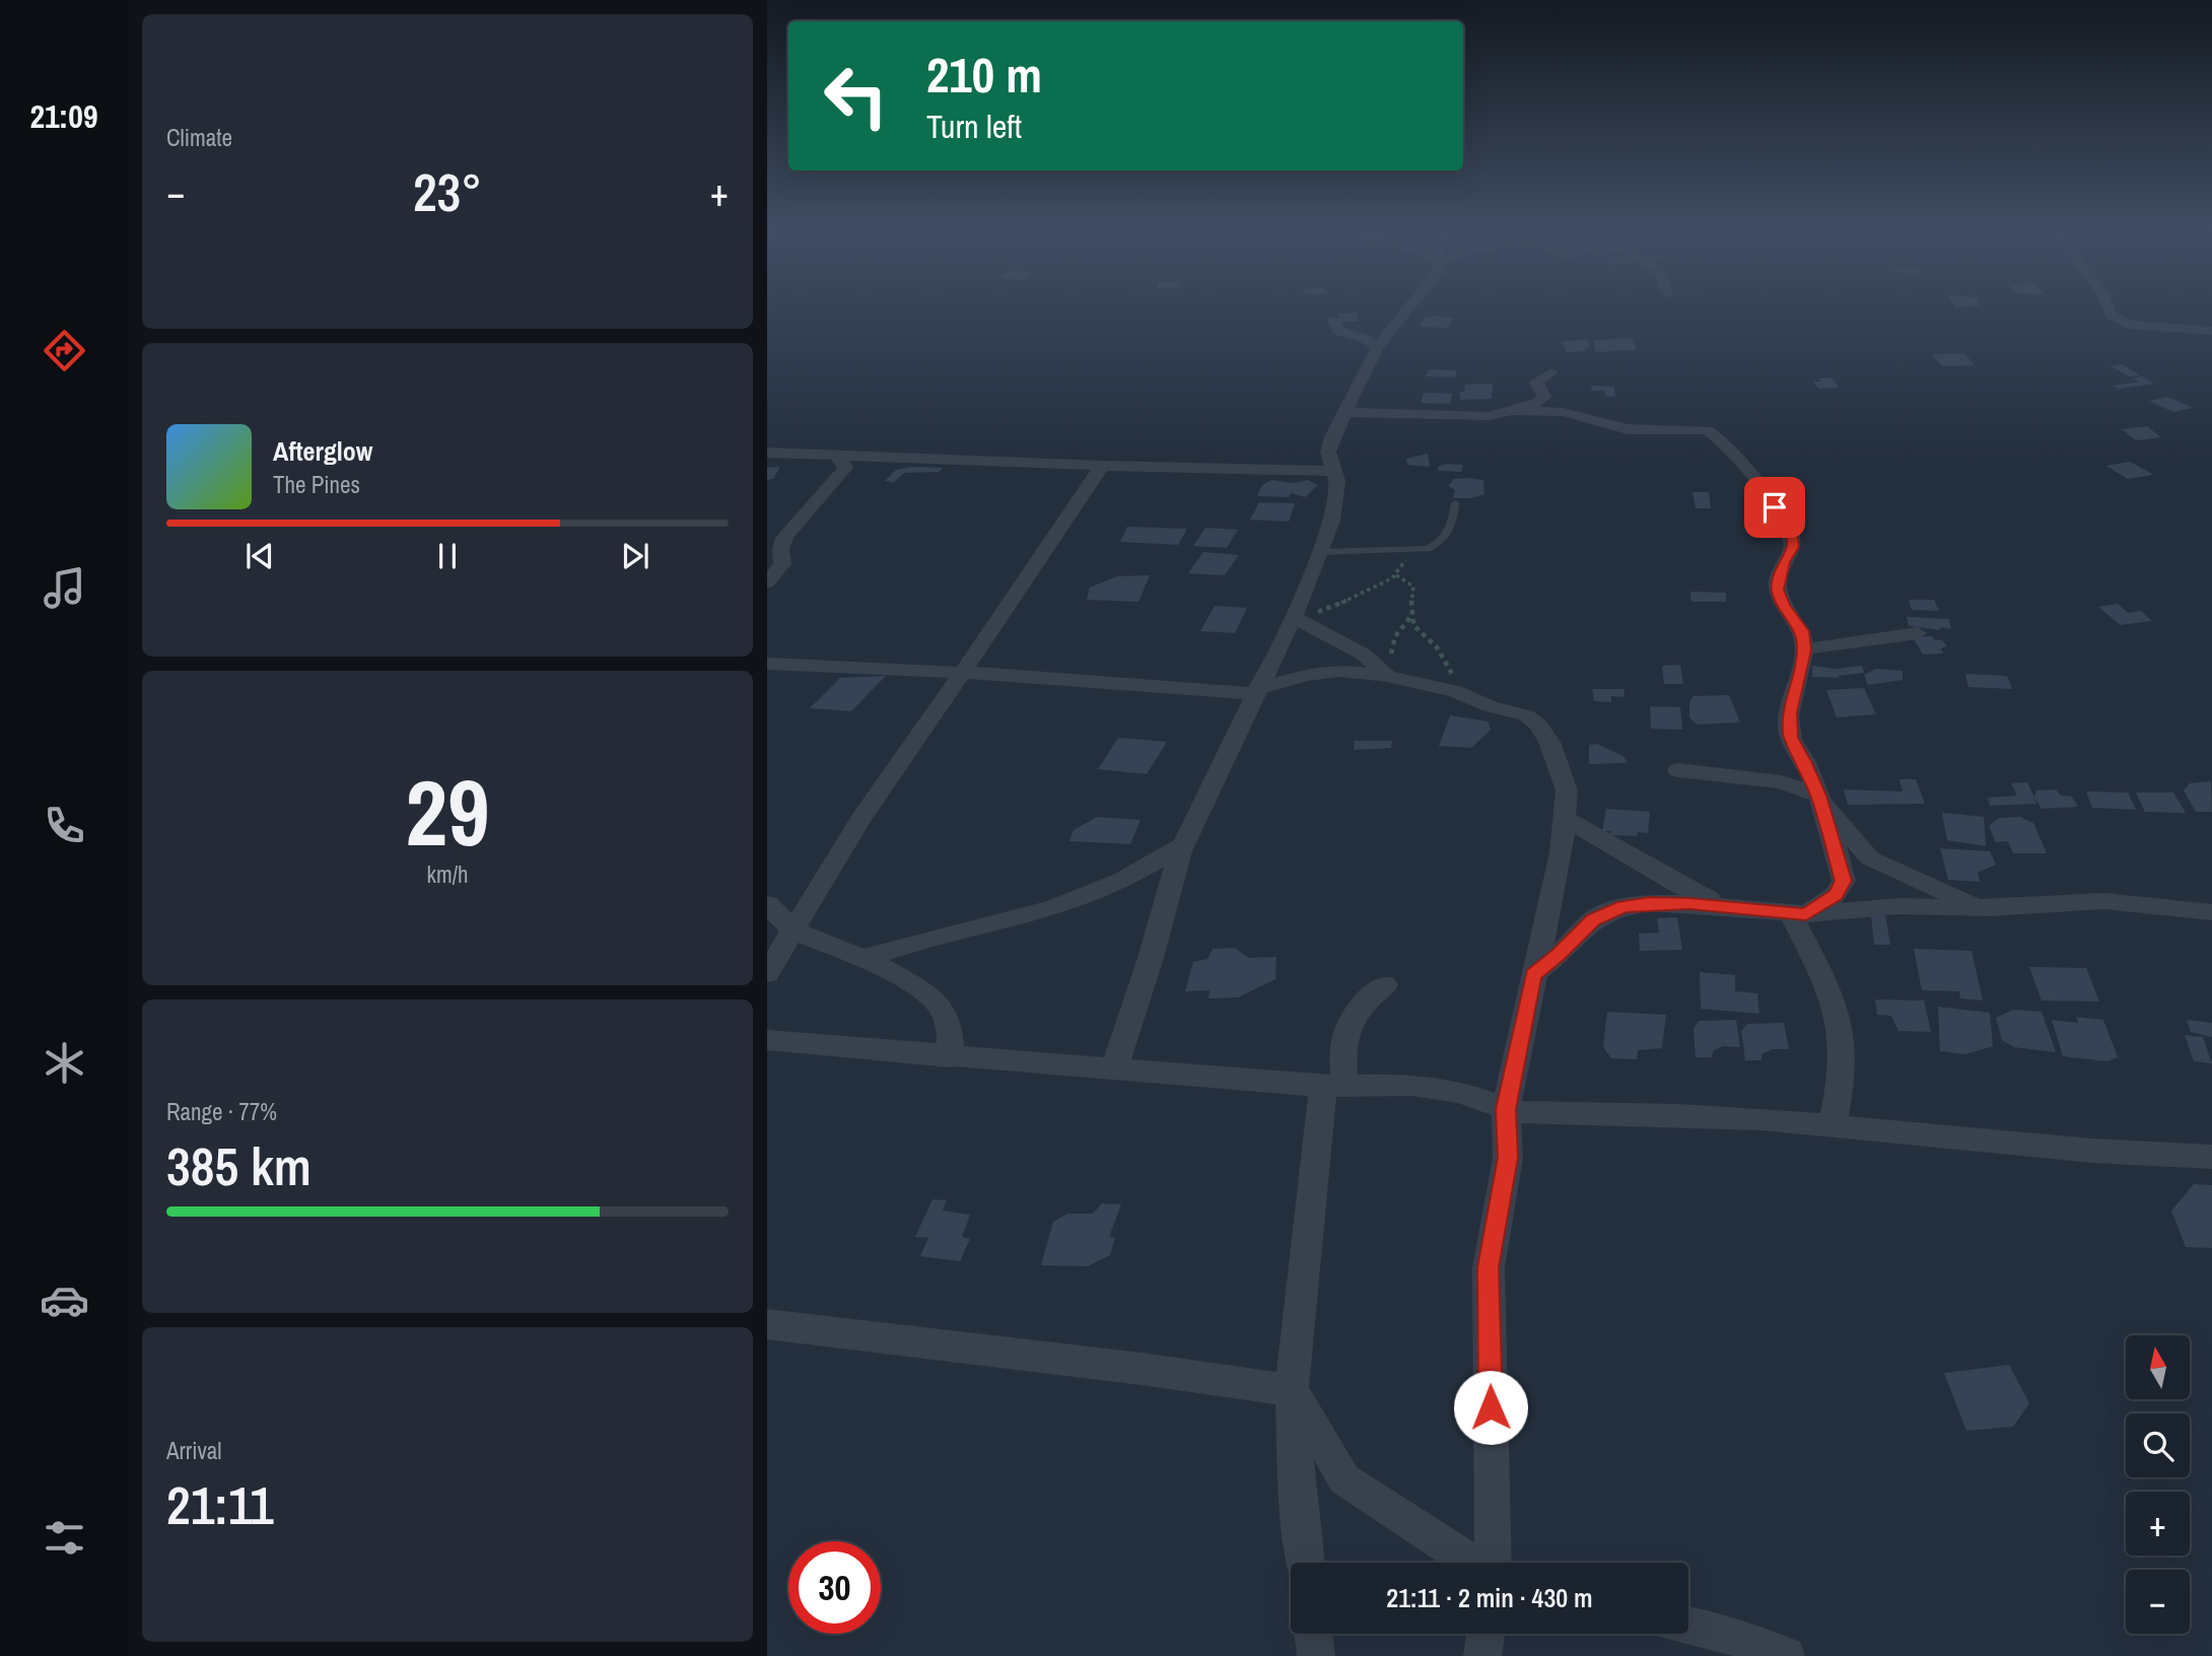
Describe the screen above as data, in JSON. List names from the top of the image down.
{
  "north": "top",
  "page": {
    "tabs": "21:09",
    "tile": [
      "Climate",
      ["29", "km/h"],
      ["Range · 77%", "385 km"],
      ["Arrival", "21:11"]
    ],
    "turn": ["210 m", "Turn left"],
    "heat": ["−", "23°", "+"],
    "song": ["Afterglow", "The Pines"],
    "map_buttons": ["+", "−"],
    "limit": "30",
    "trip": "21:11 · 2 min · 430 m"
  }
}
